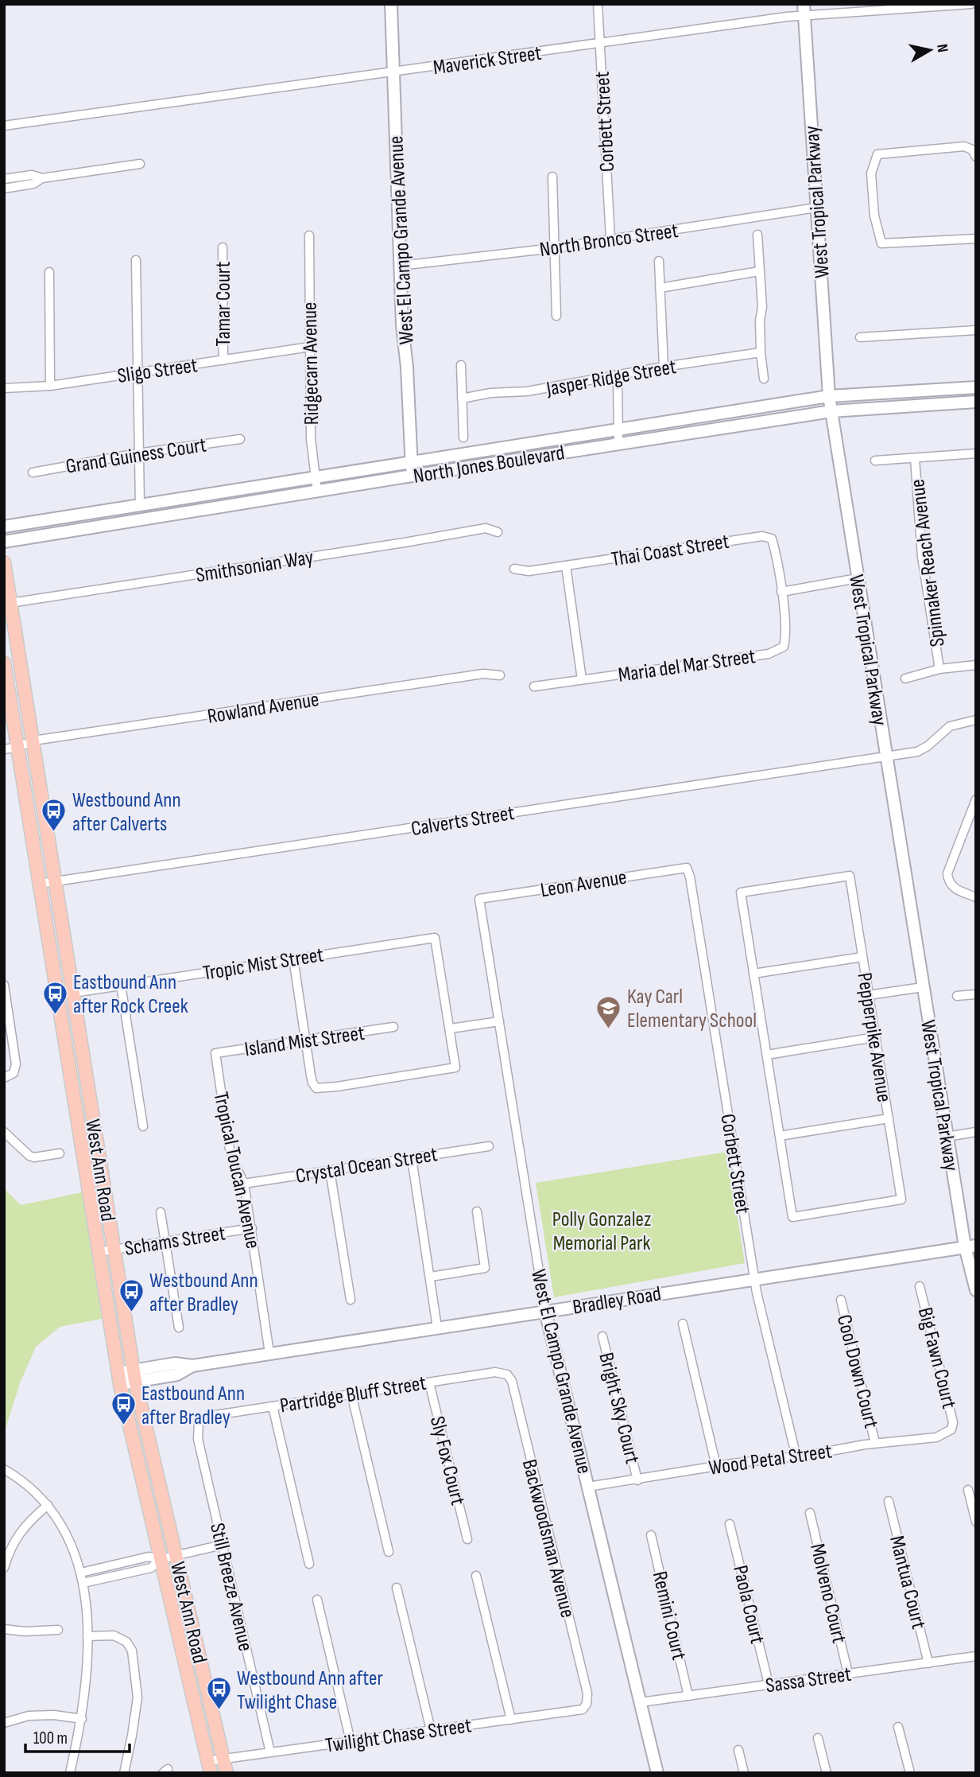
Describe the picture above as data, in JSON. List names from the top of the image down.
{
  "streets": {
    "main road": [
      "West Tropical Parkway",
      "West El Campo Grande Avenue",
      "North Jones Boulevard",
      "West Ann Road",
      "Bradley Road"
    ],
    "street": [
      "Maverick Street",
      "Corbett Street",
      "North Bronco Street",
      "Tamar Court",
      "Ridgecarn Avenue",
      "Sligo Street",
      "Jasper Ridge Street",
      "Grand Guiness Court",
      "Thai Coast Street",
      "Spinnaker Reach Avenue",
      "Smithsonian Way",
      "Maria del Mar Street",
      "Rowland Avenue",
      "Calverts Street",
      "Leon Avenue",
      "Tropic Mist Street",
      "Pepperpike Avenue",
      "Island Mist Street",
      "Crystal Ocean Street",
      "Tropical Toucan Avenue",
      "Schams Street",
      "Big Fawn Court",
      "Cool Down Court",
      "Partridge Bluff Street",
      "Bright Sky Court",
      "Wood Petal Street",
      "Sly Fox Court",
      "Backwoodsman Avenue",
      "Mantua Court",
      "Still Breeze Avenue",
      "Molveno Court",
      "Paola Court",
      "Remini Court",
      "Sassa Street",
      "Twilight Chase Street"
    ]
  },
  "crossings": [
    ["Maverick Street", "Corbett Street"],
    ["Maverick Street", "West Tropical Parkway"],
    ["Maverick Street", "West El Campo Grande Avenue"],
    ["Corbett Street", "North Bronco Street"],
    ["Corbett Street", "Leon Avenue"],
    ["Corbett Street", "Bradley Road"],
    ["Corbett Street", "Wood Petal Street"],
    ["West Tropical Parkway", "North Bronco Street"],
    ["West Tropical Parkway", "North Jones Boulevard"],
    ["West Tropical Parkway", "Calverts Street"],
    ["West Tropical Parkway", "Bradley Road"],
    ["North Bronco Street", "West El Campo Grande Avenue"],
    ["West El Campo Grande Avenue", "North Jones Boulevard"],
    ["West El Campo Grande Avenue", "Leon Avenue"],
    ["West El Campo Grande Avenue", "Bradley Road"],
    ["West El Campo Grande Avenue", "Wood Petal Street"],
    ["West El Campo Grande Avenue", "Sassa Street"],
    ["Tamar Court", "Sligo Street"],
    ["Ridgecarn Avenue", "Sligo Street"],
    ["Ridgecarn Avenue", "North Jones Boulevard"],
    ["Thai Coast Street", "Maria del Mar Street"],
    ["Smithsonian Way", "West Ann Road"],
    ["Rowland Avenue", "West Ann Road"],
    ["Calverts Street", "West Ann Road"],
    ["Tropic Mist Street", "West Ann Road"],
    ["Island Mist Street", "Tropical Toucan Avenue"],
    ["Crystal Ocean Street", "Tropical Toucan Avenue"],
    ["West Ann Road", "Schams Street"],
    ["West Ann Road", "Bradley Road"],
    ["West Ann Road", "Twilight Chase Street"],
    ["Tropical Toucan Avenue", "Schams Street"],
    ["Tropical Toucan Avenue", "Bradley Road"],
    ["Big Fawn Court", "Wood Petal Street"],
    ["Cool Down Court", "Wood Petal Street"],
    ["Partridge Bluff Street", "Sly Fox Court"],
    ["Partridge Bluff Street", "Backwoodsman Avenue"],
    ["Partridge Bluff Street", "Still Breeze Avenue"],
    ["Bright Sky Court", "Wood Petal Street"],
    ["Backwoodsman Avenue", "Twilight Chase Street"],
    ["Mantua Court", "Sassa Street"],
    ["Still Breeze Avenue", "Twilight Chase Street"],
    ["Molveno Court", "Sassa Street"],
    ["Paola Court", "Sassa Street"],
    ["Remini Court", "Sassa Street"]
  ],
  "parks": ["Polly Gonzalez Memorial Park"],
  "places": {
    "bus stop": [
      "Westbound Ann after Calverts",
      "Eastbound Ann after Rock Creek",
      "Westbound Ann after Bradley",
      "Eastbound Ann after Bradley",
      "Westbound Ann after Twilight Chase"
    ],
    "school or university": ["Kay Carl Elementary School"]
  },
  "scale_bar": "100 m",
  "north": "right"
}
